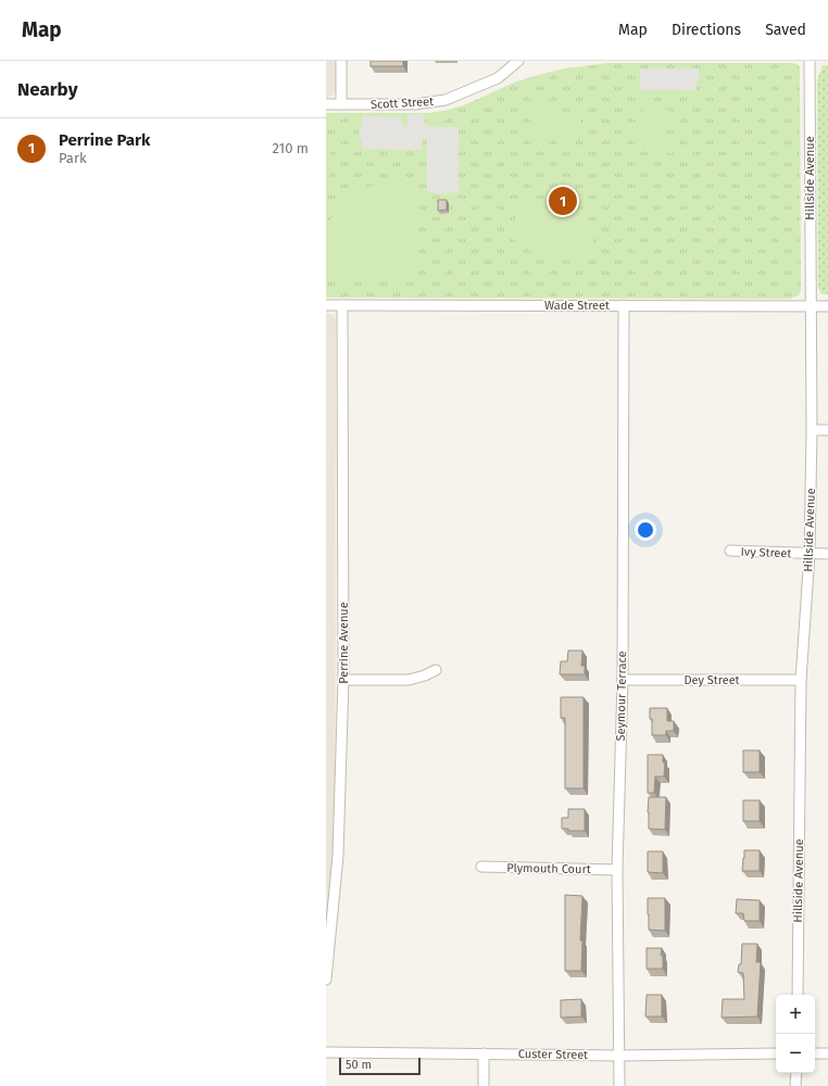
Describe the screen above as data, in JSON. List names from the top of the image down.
{
  "streets": {
    "street": [
      "Scott Street",
      "Hillside Avenue",
      "Wade Street",
      "Ivy Street",
      "Perrine Avenue",
      "Dey Street",
      "Seymour Terrace",
      "Plymouth Court",
      "Custer Street"
    ]
  },
  "crossings": [
    ["Hillside Avenue", "Wade Street"],
    ["Hillside Avenue", "Ivy Street"],
    ["Hillside Avenue", "Dey Street"],
    ["Wade Street", "Perrine Avenue"],
    ["Wade Street", "Seymour Terrace"],
    ["Dey Street", "Seymour Terrace"],
    ["Seymour Terrace", "Plymouth Court"],
    ["Seymour Terrace", "Custer Street"]
  ],
  "scale_bar": "50 m",
  "page": {
    "header": "Map",
    "nav": ["Map", "Directions", "Saved"],
    "heading": "Nearby",
    "list": [
      {
        "mark": "1",
        "name": "Perrine Park",
        "note": "Park",
        "value": "210 m"
      }
    ],
    "pins": "1",
    "map_buttons": ["+", "−"],
    "scale": "50 m"
  }
}
